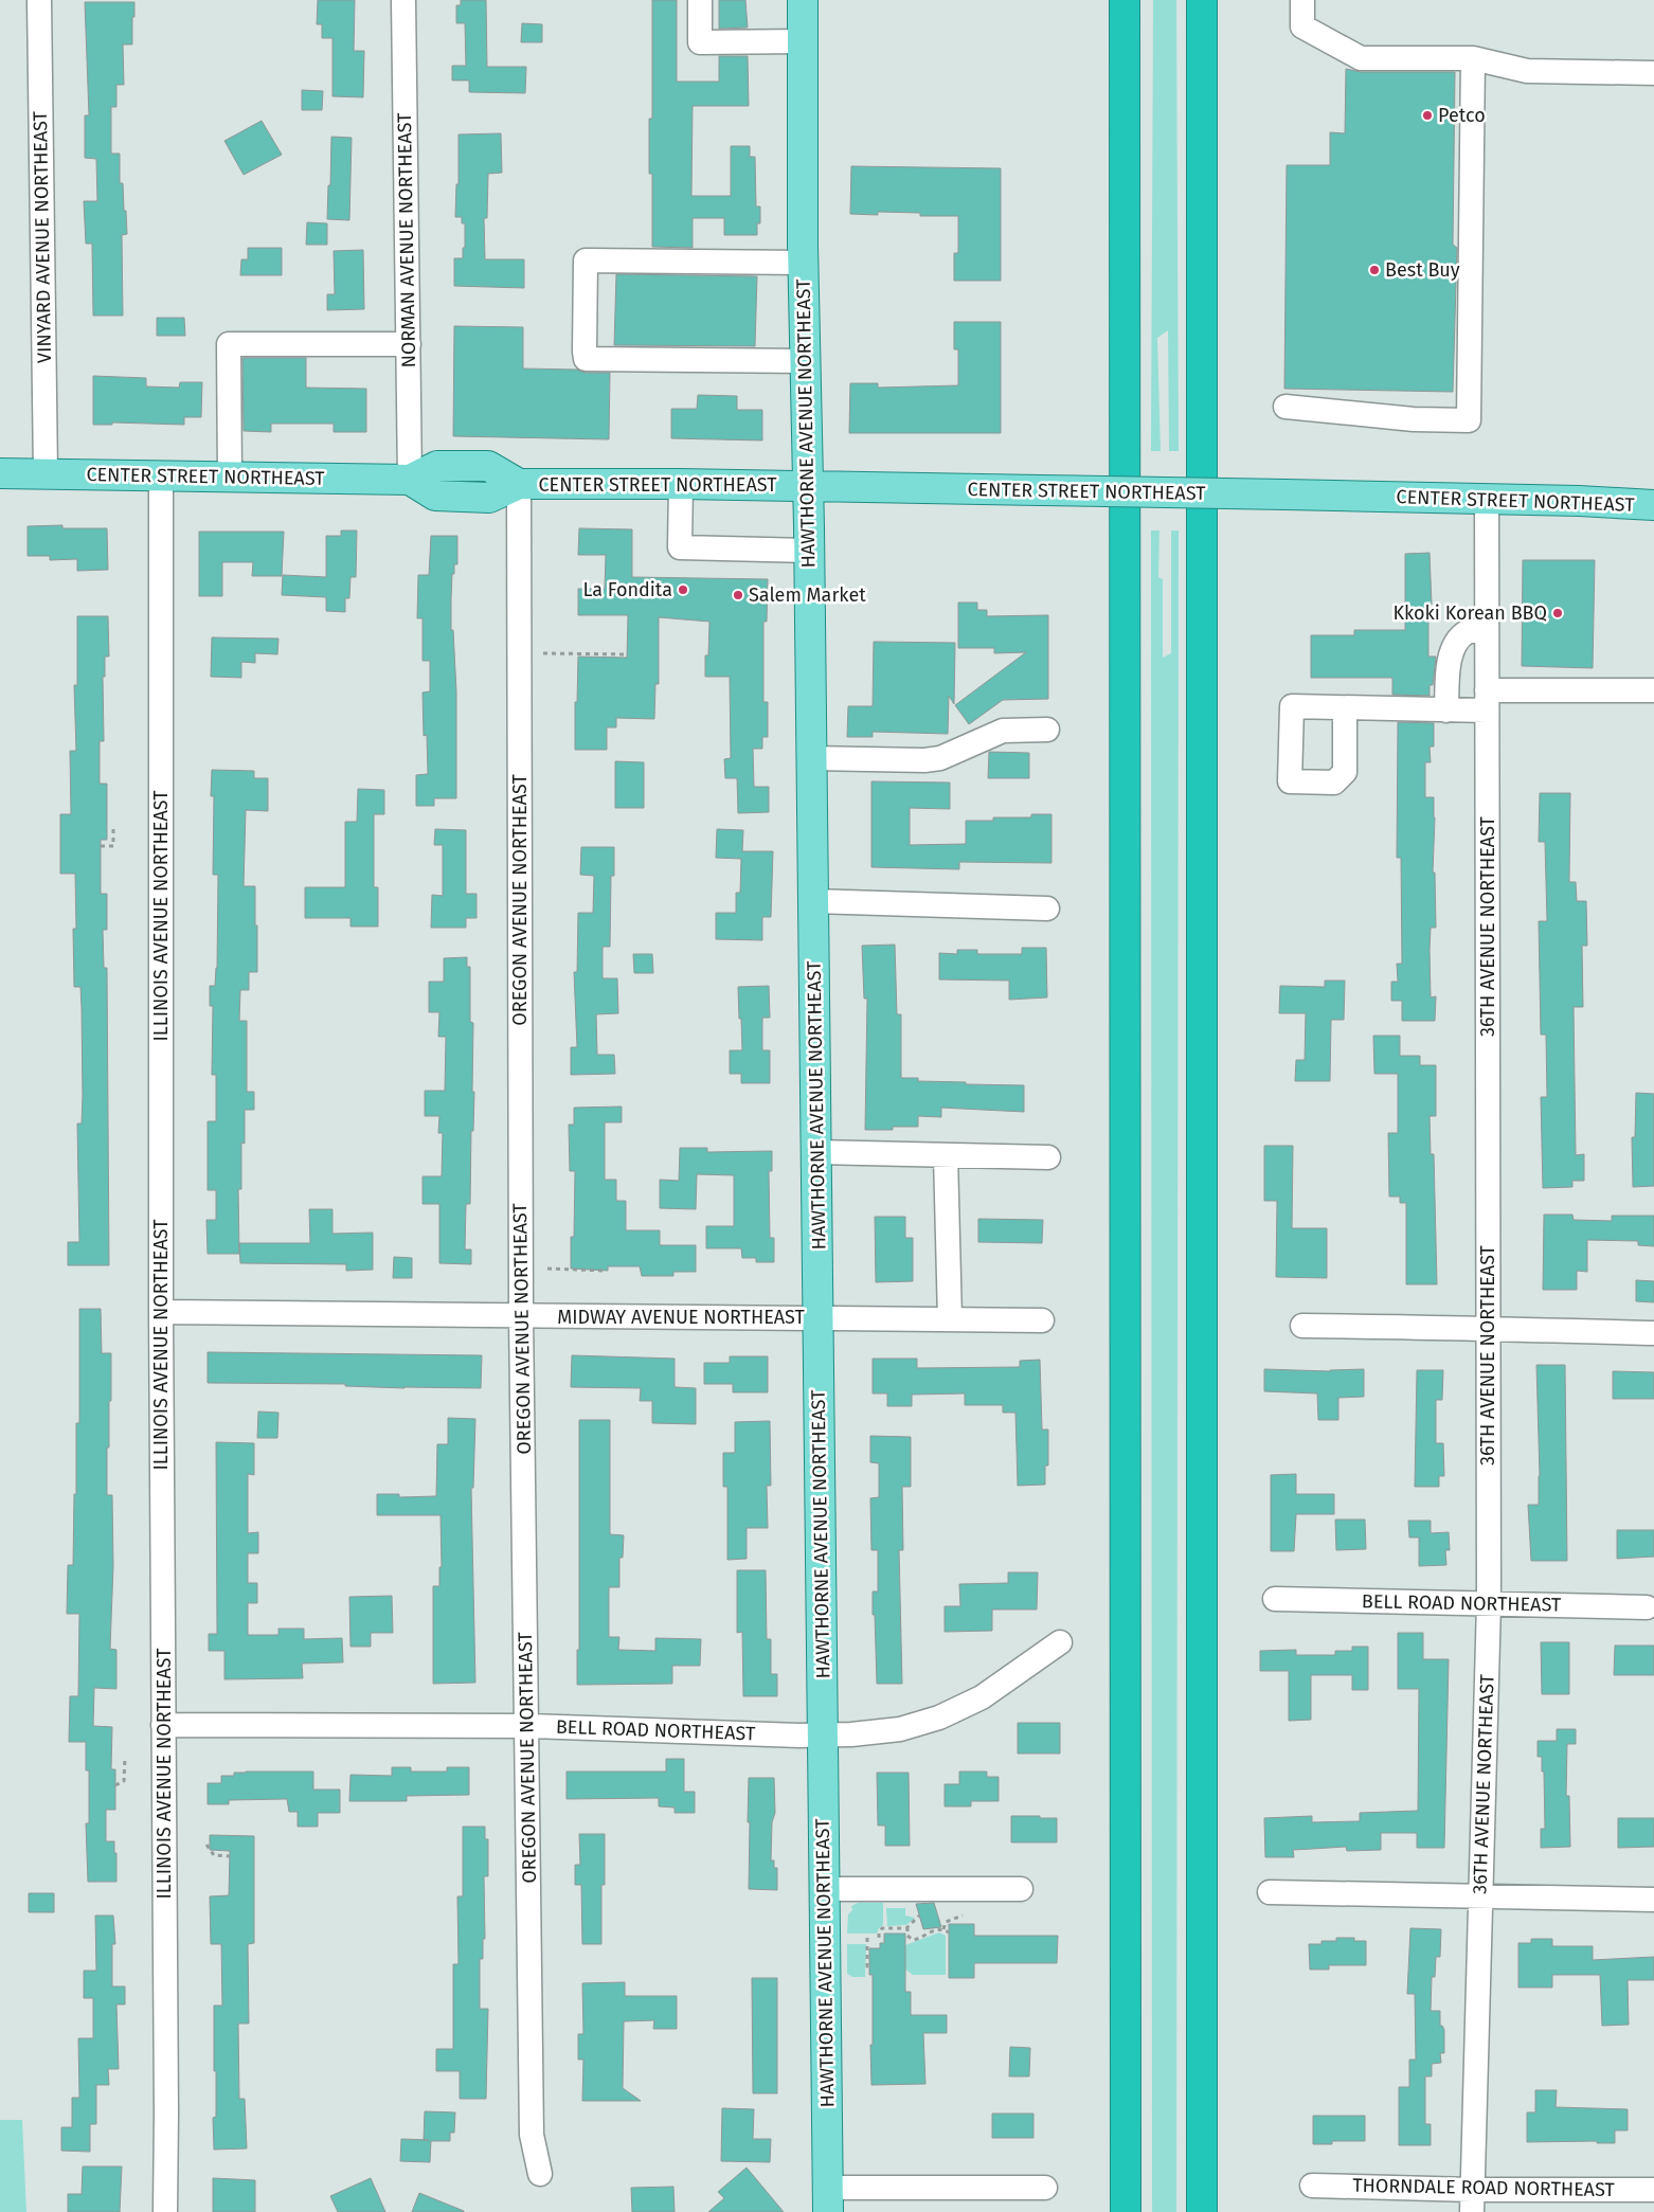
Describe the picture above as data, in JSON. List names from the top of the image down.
{
  "streets": {
    "main road": ["HAWTHORNE AVENUE NORTHEAST", "CENTER STREET NORTHEAST"],
    "street": [
      "VINYARD AVENUE NORTHEAST",
      "NORMAN AVENUE NORTHEAST",
      "OREGON AVENUE NORTHEAST",
      "ILLINOIS AVENUE NORTHEAST",
      "36TH AVENUE NORTHEAST",
      "MIDWAY AVENUE NORTHEAST",
      "BELL ROAD NORTHEAST",
      "THORNDALE ROAD NORTHEAST"
    ]
  },
  "crossings": [
    ["VINYARD AVENUE NORTHEAST", "CENTER STREET NORTHEAST"],
    ["NORMAN AVENUE NORTHEAST", "CENTER STREET NORTHEAST"],
    ["HAWTHORNE AVENUE NORTHEAST", "CENTER STREET NORTHEAST"],
    ["HAWTHORNE AVENUE NORTHEAST", "MIDWAY AVENUE NORTHEAST"],
    ["HAWTHORNE AVENUE NORTHEAST", "BELL ROAD NORTHEAST"],
    ["CENTER STREET NORTHEAST", "OREGON AVENUE NORTHEAST"],
    ["CENTER STREET NORTHEAST", "ILLINOIS AVENUE NORTHEAST"],
    ["CENTER STREET NORTHEAST", "36TH AVENUE NORTHEAST"],
    ["OREGON AVENUE NORTHEAST", "MIDWAY AVENUE NORTHEAST"],
    ["OREGON AVENUE NORTHEAST", "BELL ROAD NORTHEAST"],
    ["ILLINOIS AVENUE NORTHEAST", "MIDWAY AVENUE NORTHEAST"],
    ["ILLINOIS AVENUE NORTHEAST", "BELL ROAD NORTHEAST"],
    ["36TH AVENUE NORTHEAST", "BELL ROAD NORTHEAST"],
    ["36TH AVENUE NORTHEAST", "THORNDALE ROAD NORTHEAST"]
  ],
  "places": [
    "Petco",
    "Best Buy",
    "La Fondita",
    "Salem Market",
    "Kkoki Korean BBQ"
  ]
}
